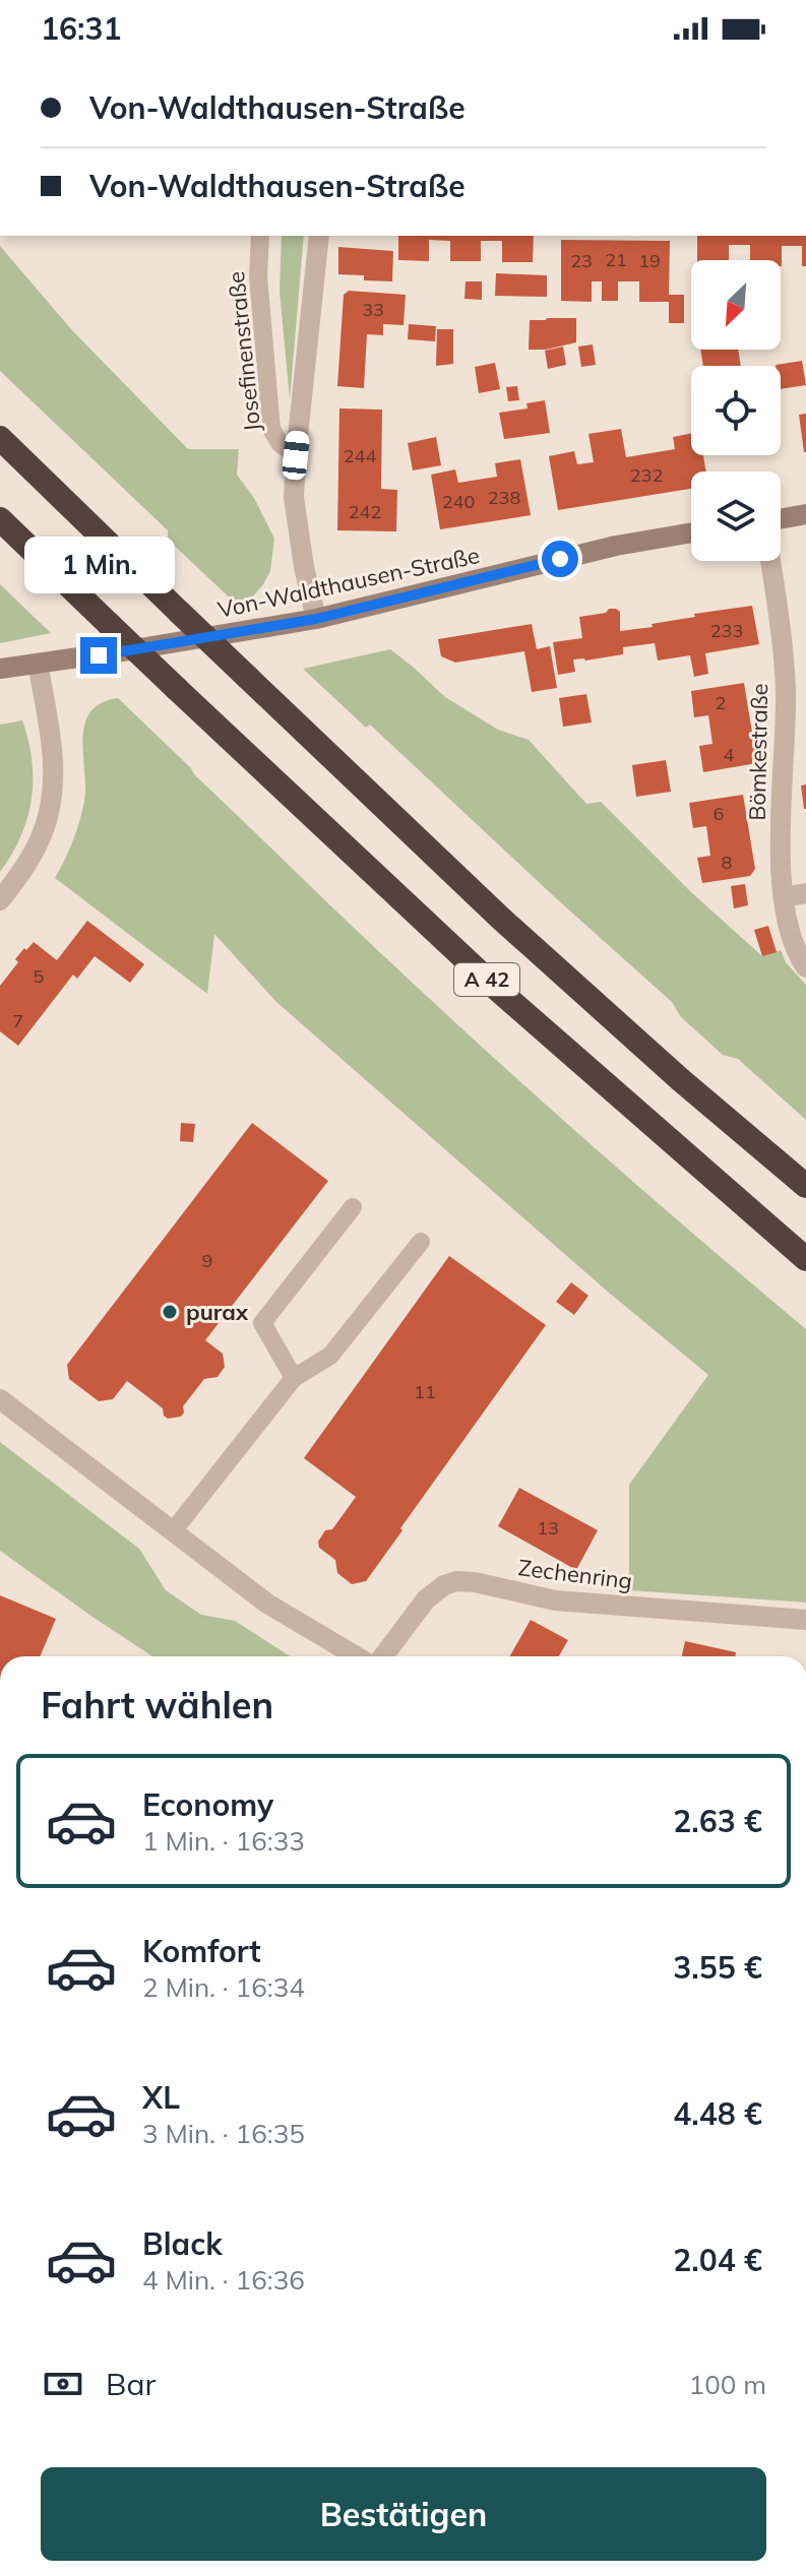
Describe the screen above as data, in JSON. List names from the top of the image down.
{
  "streets": {
    "highway": ["A 42"],
    "street": ["Von-Waldthausen-Straße", "Bömkestraße", "Zechenring"],
    "lane": ["Josefinenstraße"]
  },
  "places": ["purax"],
  "house_numbers": [
    "21",
    "23",
    "19",
    "33",
    "244",
    "232",
    "238",
    "240",
    "242",
    "233",
    "2",
    "4",
    "6",
    "8",
    "5",
    "7",
    "9",
    "11",
    "13"
  ],
  "north": "bottom left",
  "page": {
    "status": "16:31",
    "banner": ["Von-Waldthausen-Straße", "Von-Waldthausen-Straße"],
    "bubble": "1 Min.",
    "heading": "Fahrt wählen",
    "list": [
      {
        "name": "Economy",
        "note": "1 Min. · 16:33",
        "value": "2.63 €"
      },
      {
        "name": "Komfort",
        "note": "2 Min. · 16:34",
        "value": "3.55 €"
      },
      {
        "name": "XL",
        "note": "3 Min. · 16:35",
        "value": "4.48 €"
      },
      {
        "name": "Black",
        "note": "4 Min. · 16:36",
        "value": "2.04 €"
      }
    ],
    "pay": ["Bar", "100 m"],
    "buttons": "Bestätigen"
  }
}
